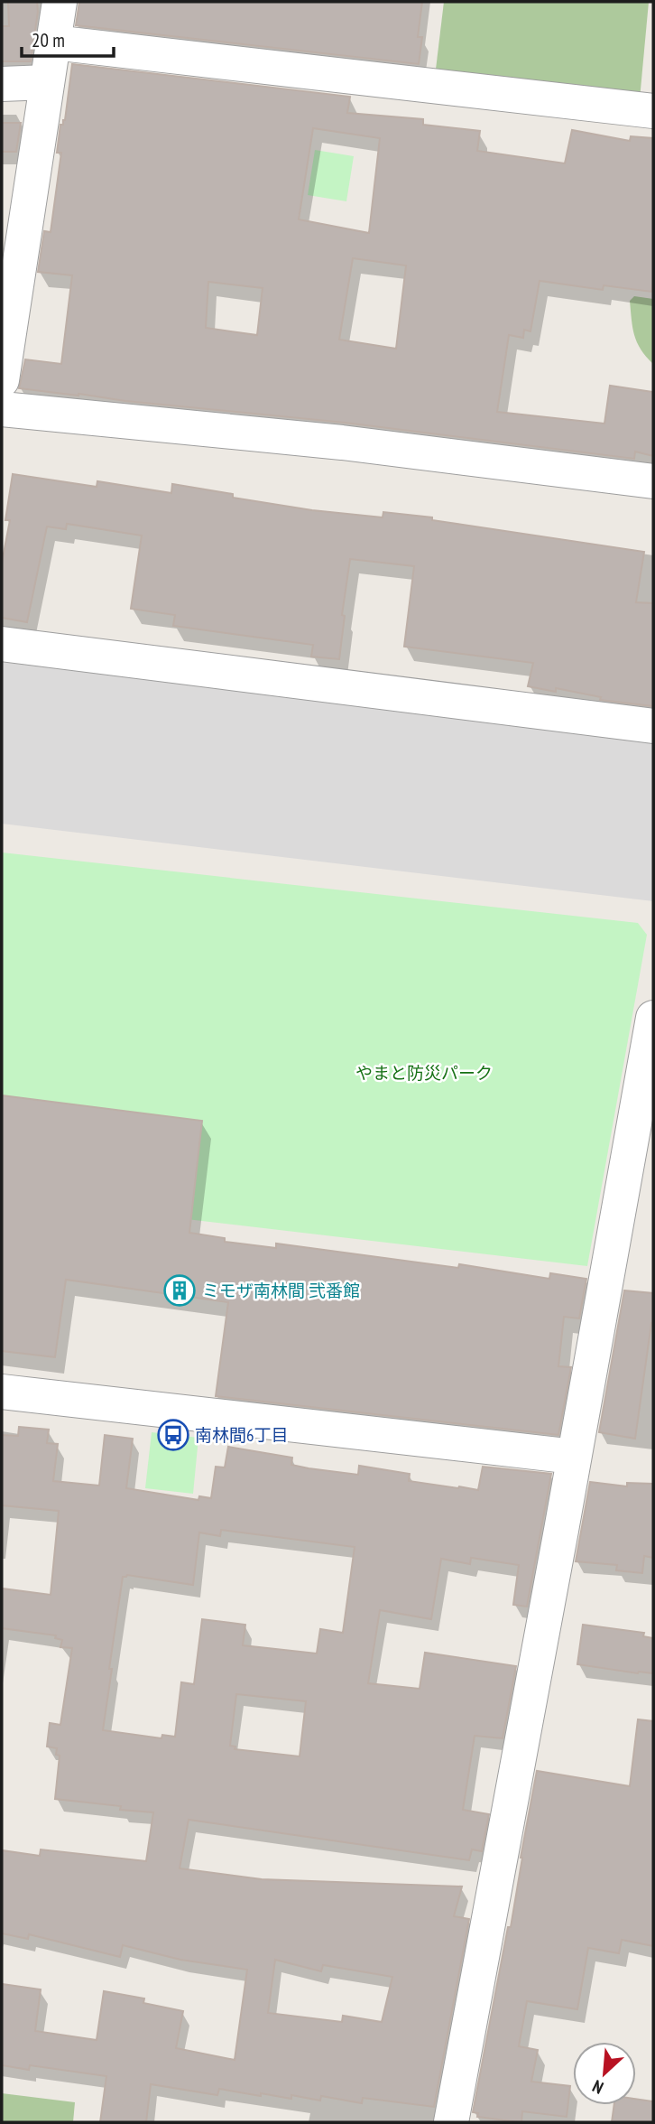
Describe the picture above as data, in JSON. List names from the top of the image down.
{
  "parks": ["やまと防災パーク"],
  "places": {
    "building": ["ミモザ南林間 弐番館"],
    "bus stop": ["南林間6丁目"]
  },
  "scale_bar": "20 m",
  "north": "bottom left"
}
